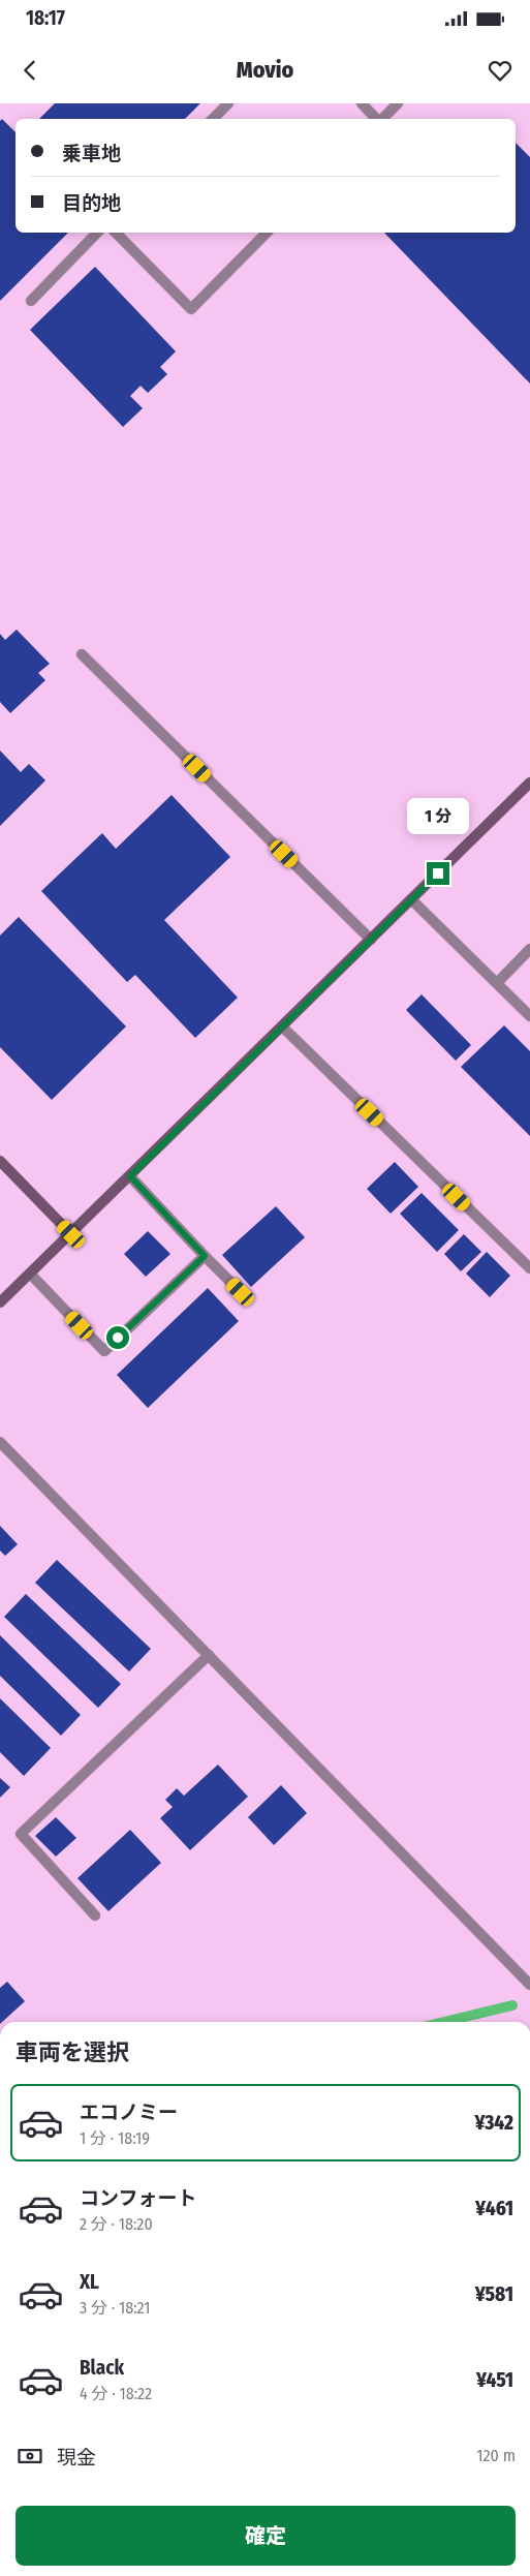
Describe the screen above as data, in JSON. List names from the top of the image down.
{
  "page": {
    "status": "18:17",
    "header": "Movio",
    "banner": ["乗車地", "目的地"],
    "bubble": "1 分",
    "heading": "車両を選択",
    "list": [
      {
        "name": "エコノミー",
        "note": "1 分 · 18:19",
        "value": "¥342"
      },
      {
        "name": "コンフォート",
        "note": "2 分 · 18:20",
        "value": "¥461"
      },
      {
        "name": "XL",
        "note": "3 分 · 18:21",
        "value": "¥581"
      },
      {
        "name": "Black",
        "note": "4 分 · 18:22",
        "value": "¥451"
      }
    ],
    "pay": ["現金", "120 m"],
    "buttons": "確定"
  }
}
